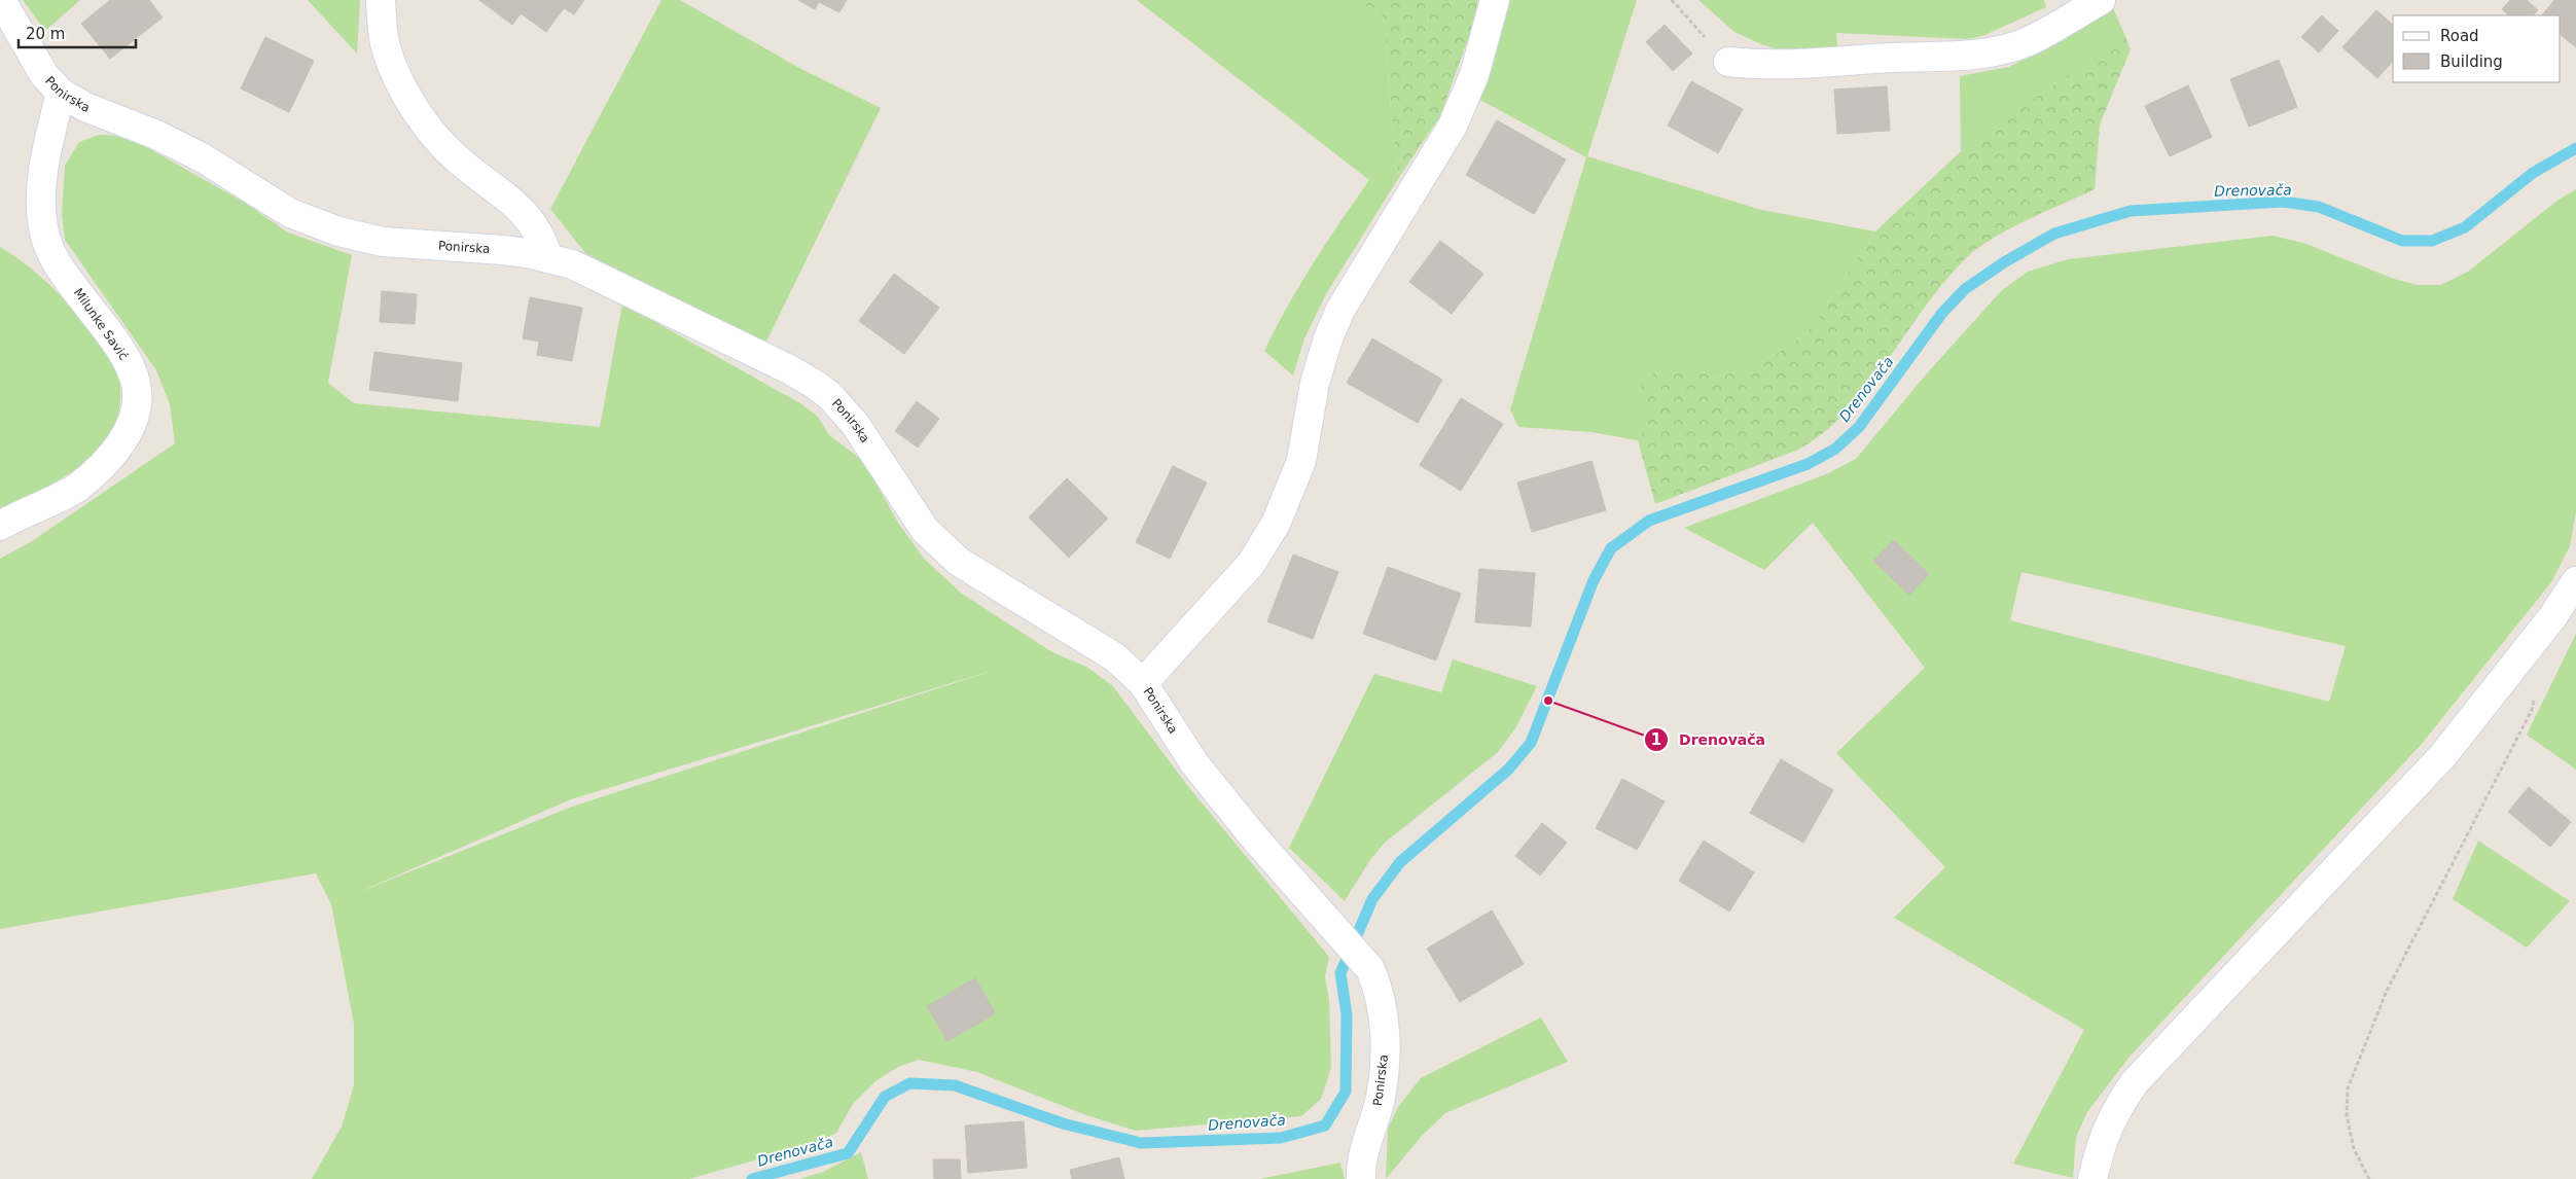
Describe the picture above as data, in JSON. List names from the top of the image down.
{
  "streets": {
    "street": ["Ponirska", "Milunke Savić"]
  },
  "crossings": [
    ["Ponirska", "Milunke Savić"]
  ],
  "water": ["Drenovača"],
  "places": ["Drenovača"],
  "legend": ["Road", "Building"],
  "scale_bar": "20 m"
}
